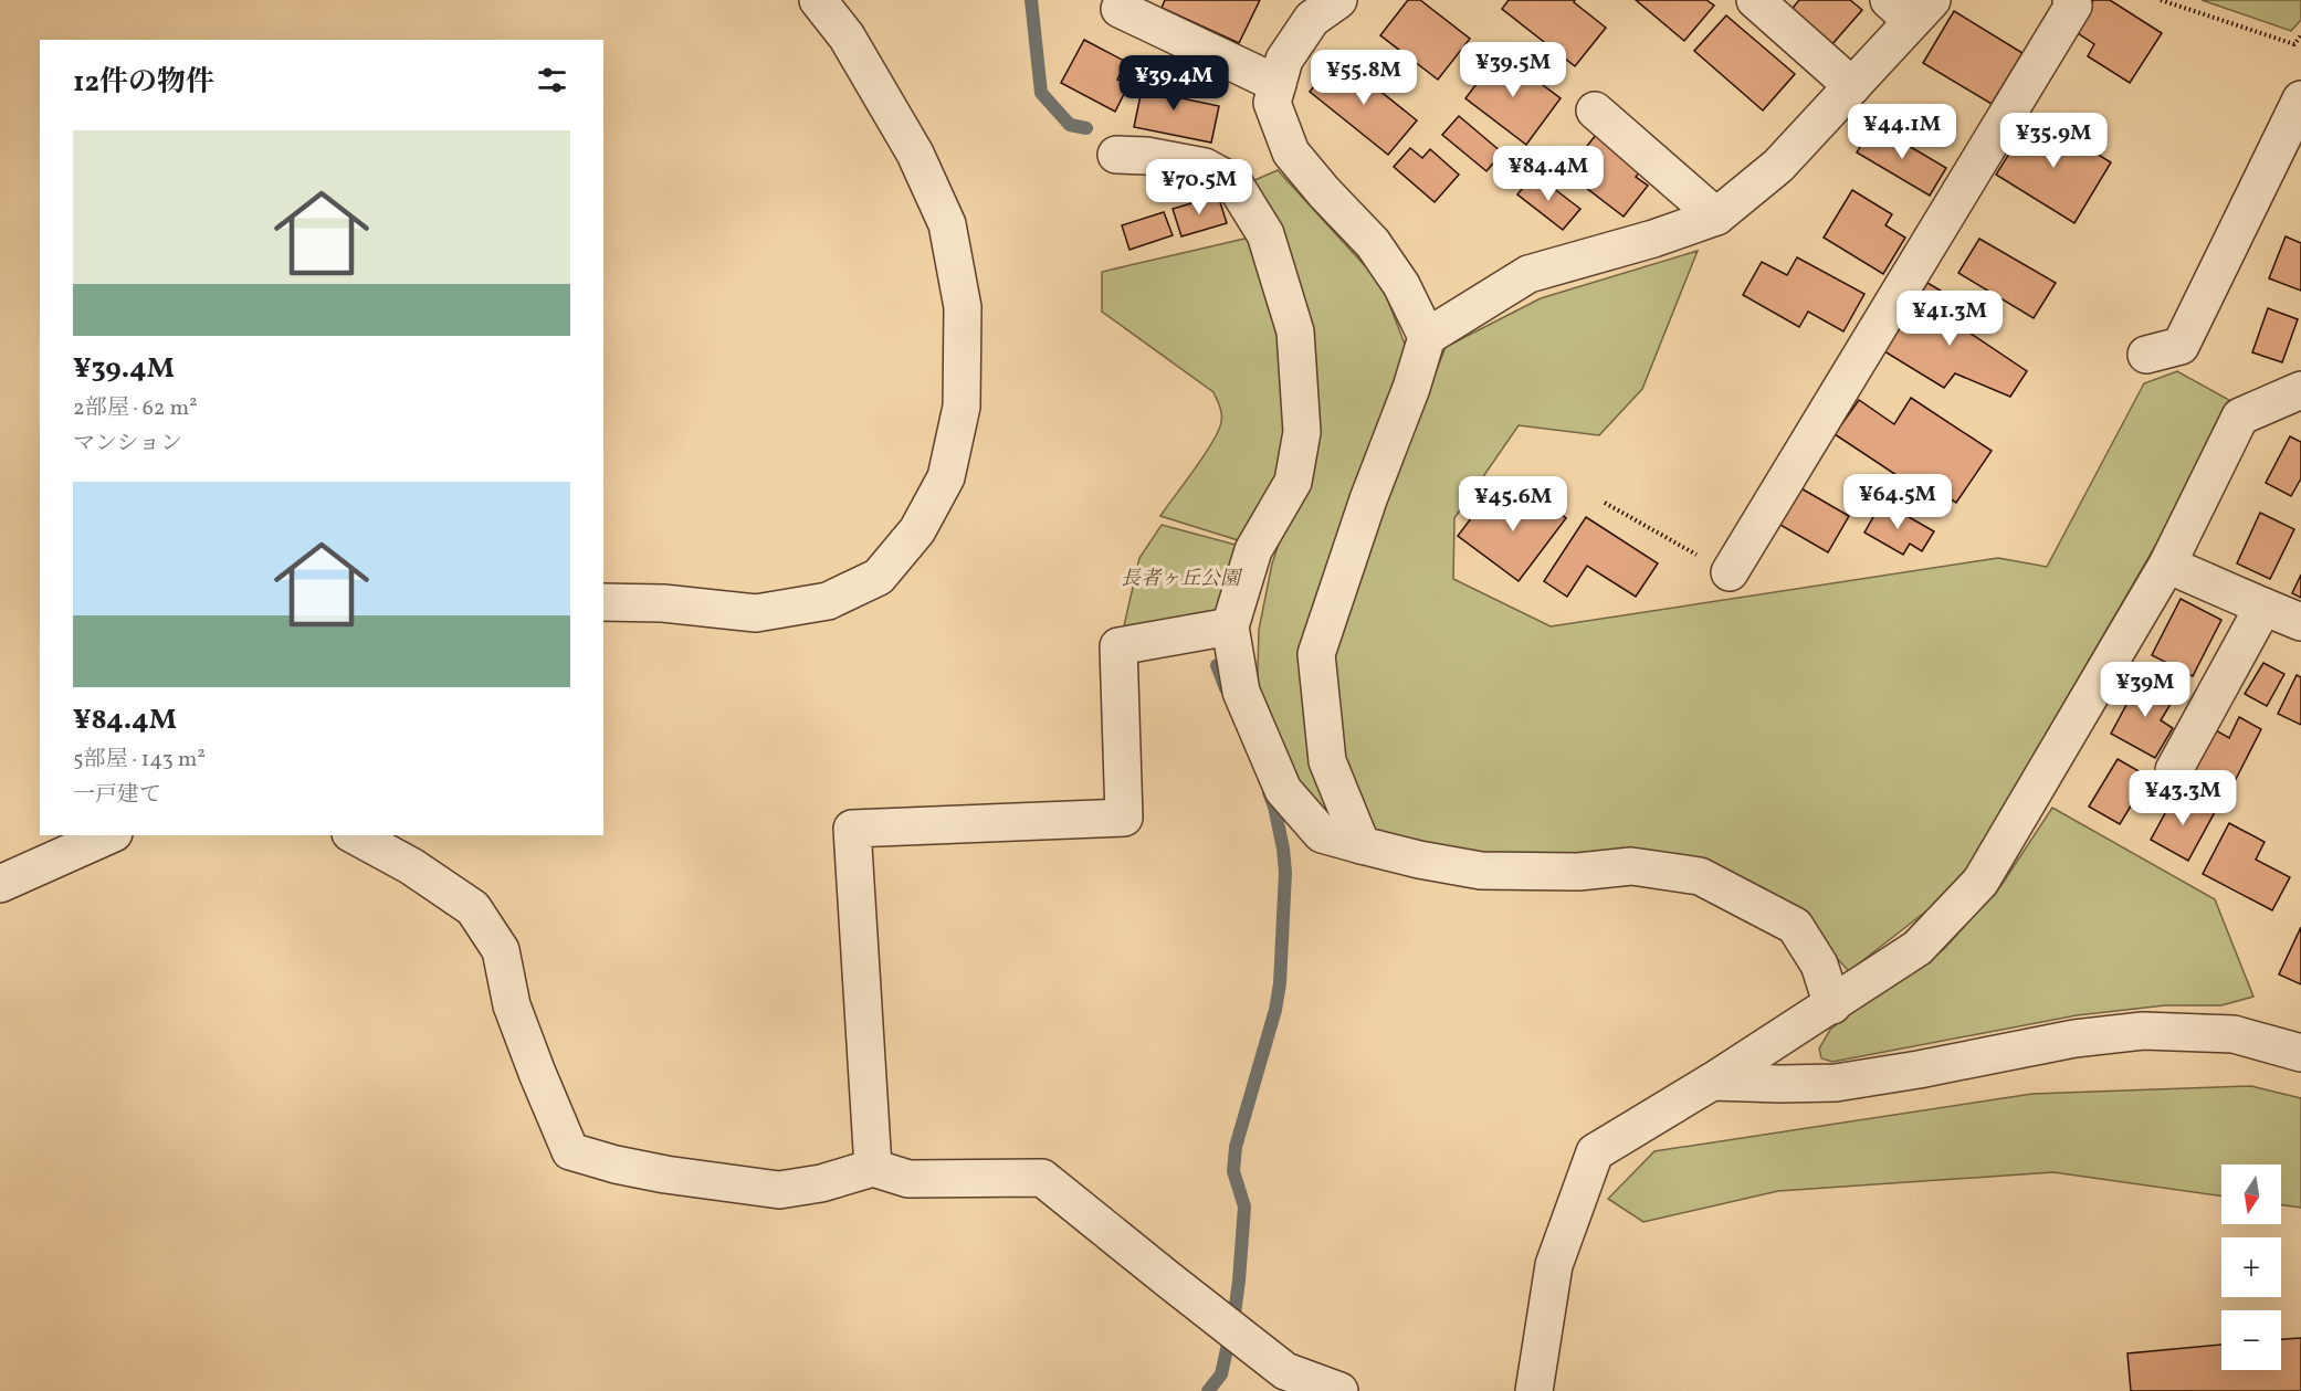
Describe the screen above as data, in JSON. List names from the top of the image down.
{
  "parks": ["長者ヶ丘公園"],
  "north": "bottom",
  "page": {
    "heading": "12件の物件",
    "price": [
      "¥39.5M",
      "¥55.8M",
      "¥39.4M",
      "¥44.1M",
      "¥35.9M",
      "¥84.4M",
      "¥70.5M",
      "¥41.3M",
      "¥64.5M",
      "¥45.6M",
      "¥39M",
      "¥43.3M"
    ],
    "list": [
      {
        "name": "¥39.4M",
        "note": "2部屋 · 62 m² · マンション"
      },
      {
        "name": "¥84.4M",
        "note": "5部屋 · 143 m² · 一戸建て"
      }
    ],
    "map_buttons": ["+", "−"]
  }
}
